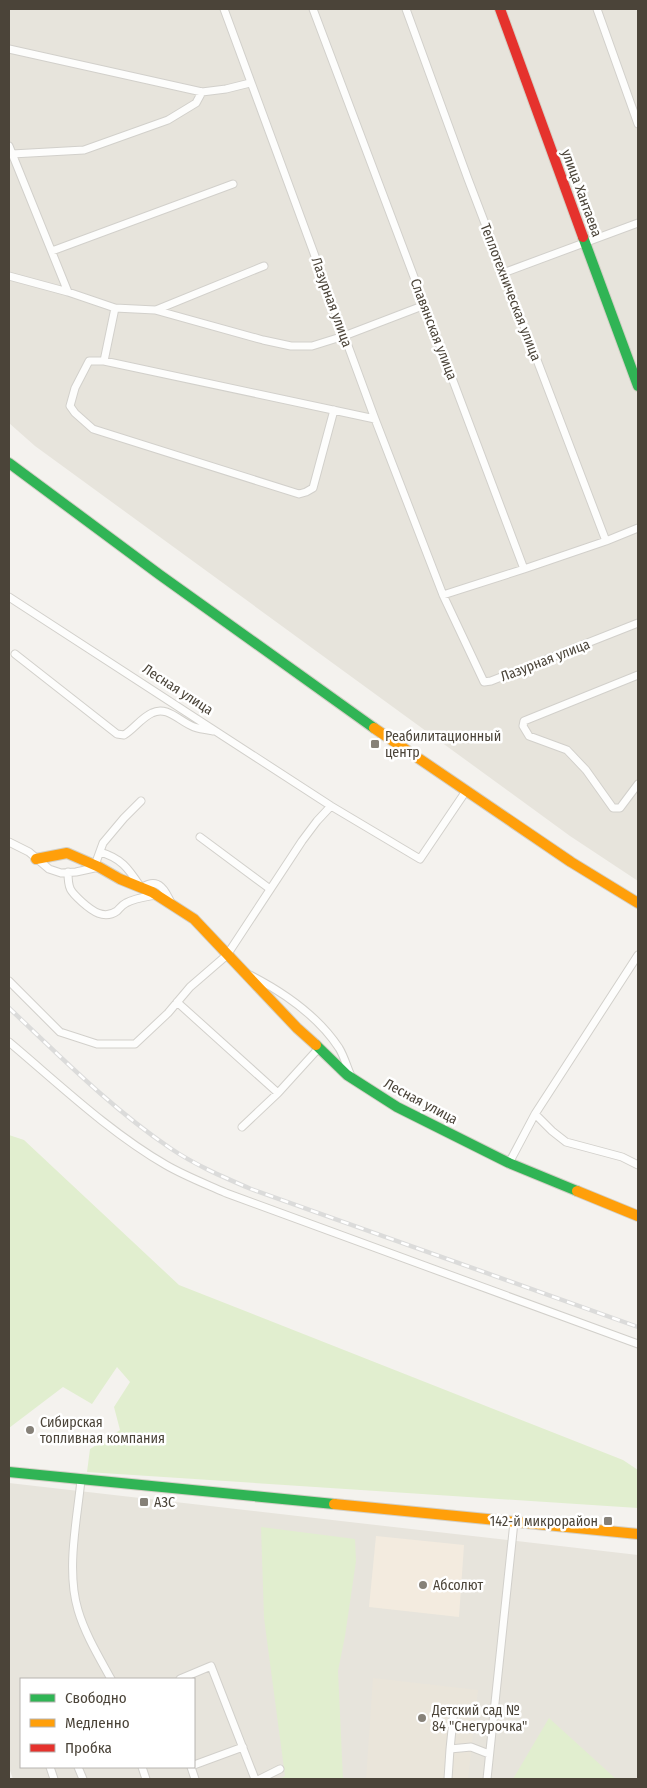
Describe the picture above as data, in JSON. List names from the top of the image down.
{
  "streets": {
    "street": [
      "улица Хантаева",
      "Теплотехническая улица",
      "Лазурная улица",
      "Славянская улица",
      "Лесная улица"
    ]
  },
  "places": {
    "transit": ["Реабилитационный центр", "АЗС", "142-й микрорайон"],
    "other": ["Сибирская топливная компания", "Абсолют", "Детский сад № 84 \"Снегурочка\""]
  },
  "legend": ["Свободно", "Медленно", "Пробка"]
}
